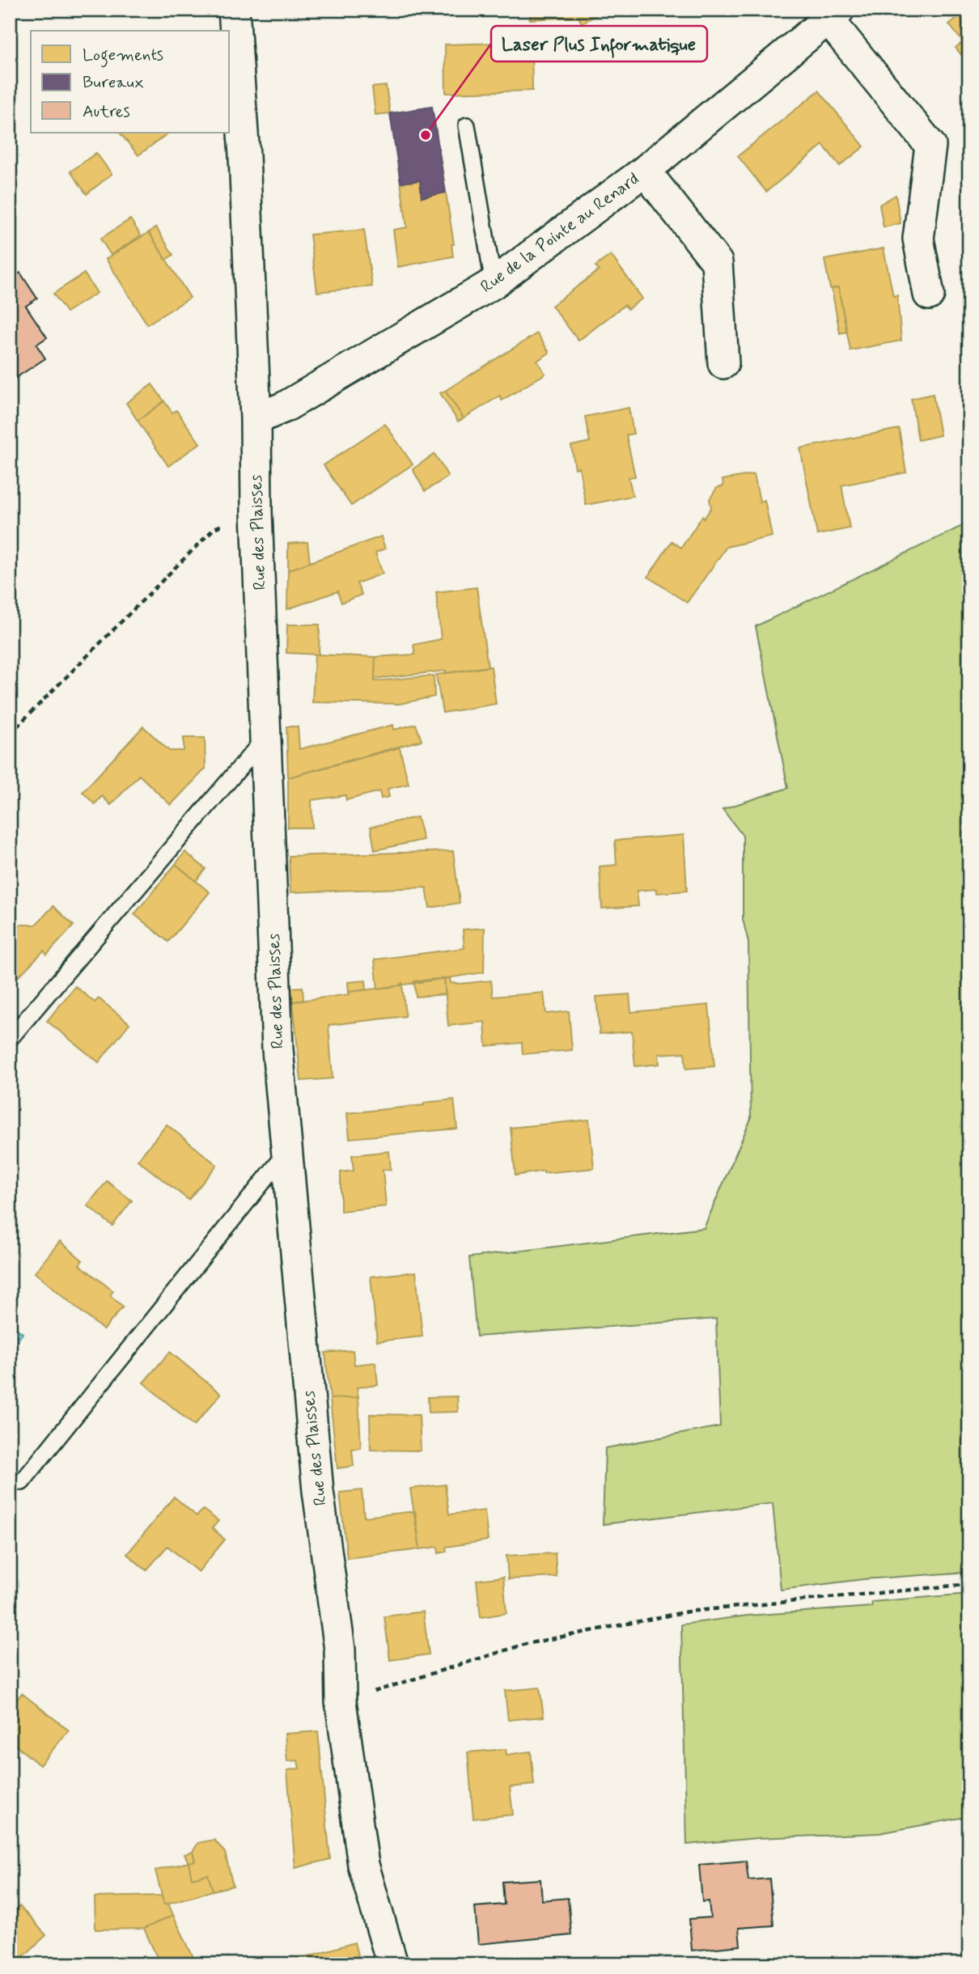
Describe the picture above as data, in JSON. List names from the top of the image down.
{
  "streets": {
    "street": ["Rue de la Pointe au Renard", "Rue des Plaisses"]
  },
  "crossings": [
    ["Rue de la Pointe au Renard", "Rue des Plaisses"]
  ],
  "places": ["Laser Plus Informatique"],
  "legend": ["Logements", "Bureaux", "Autres"]
}
